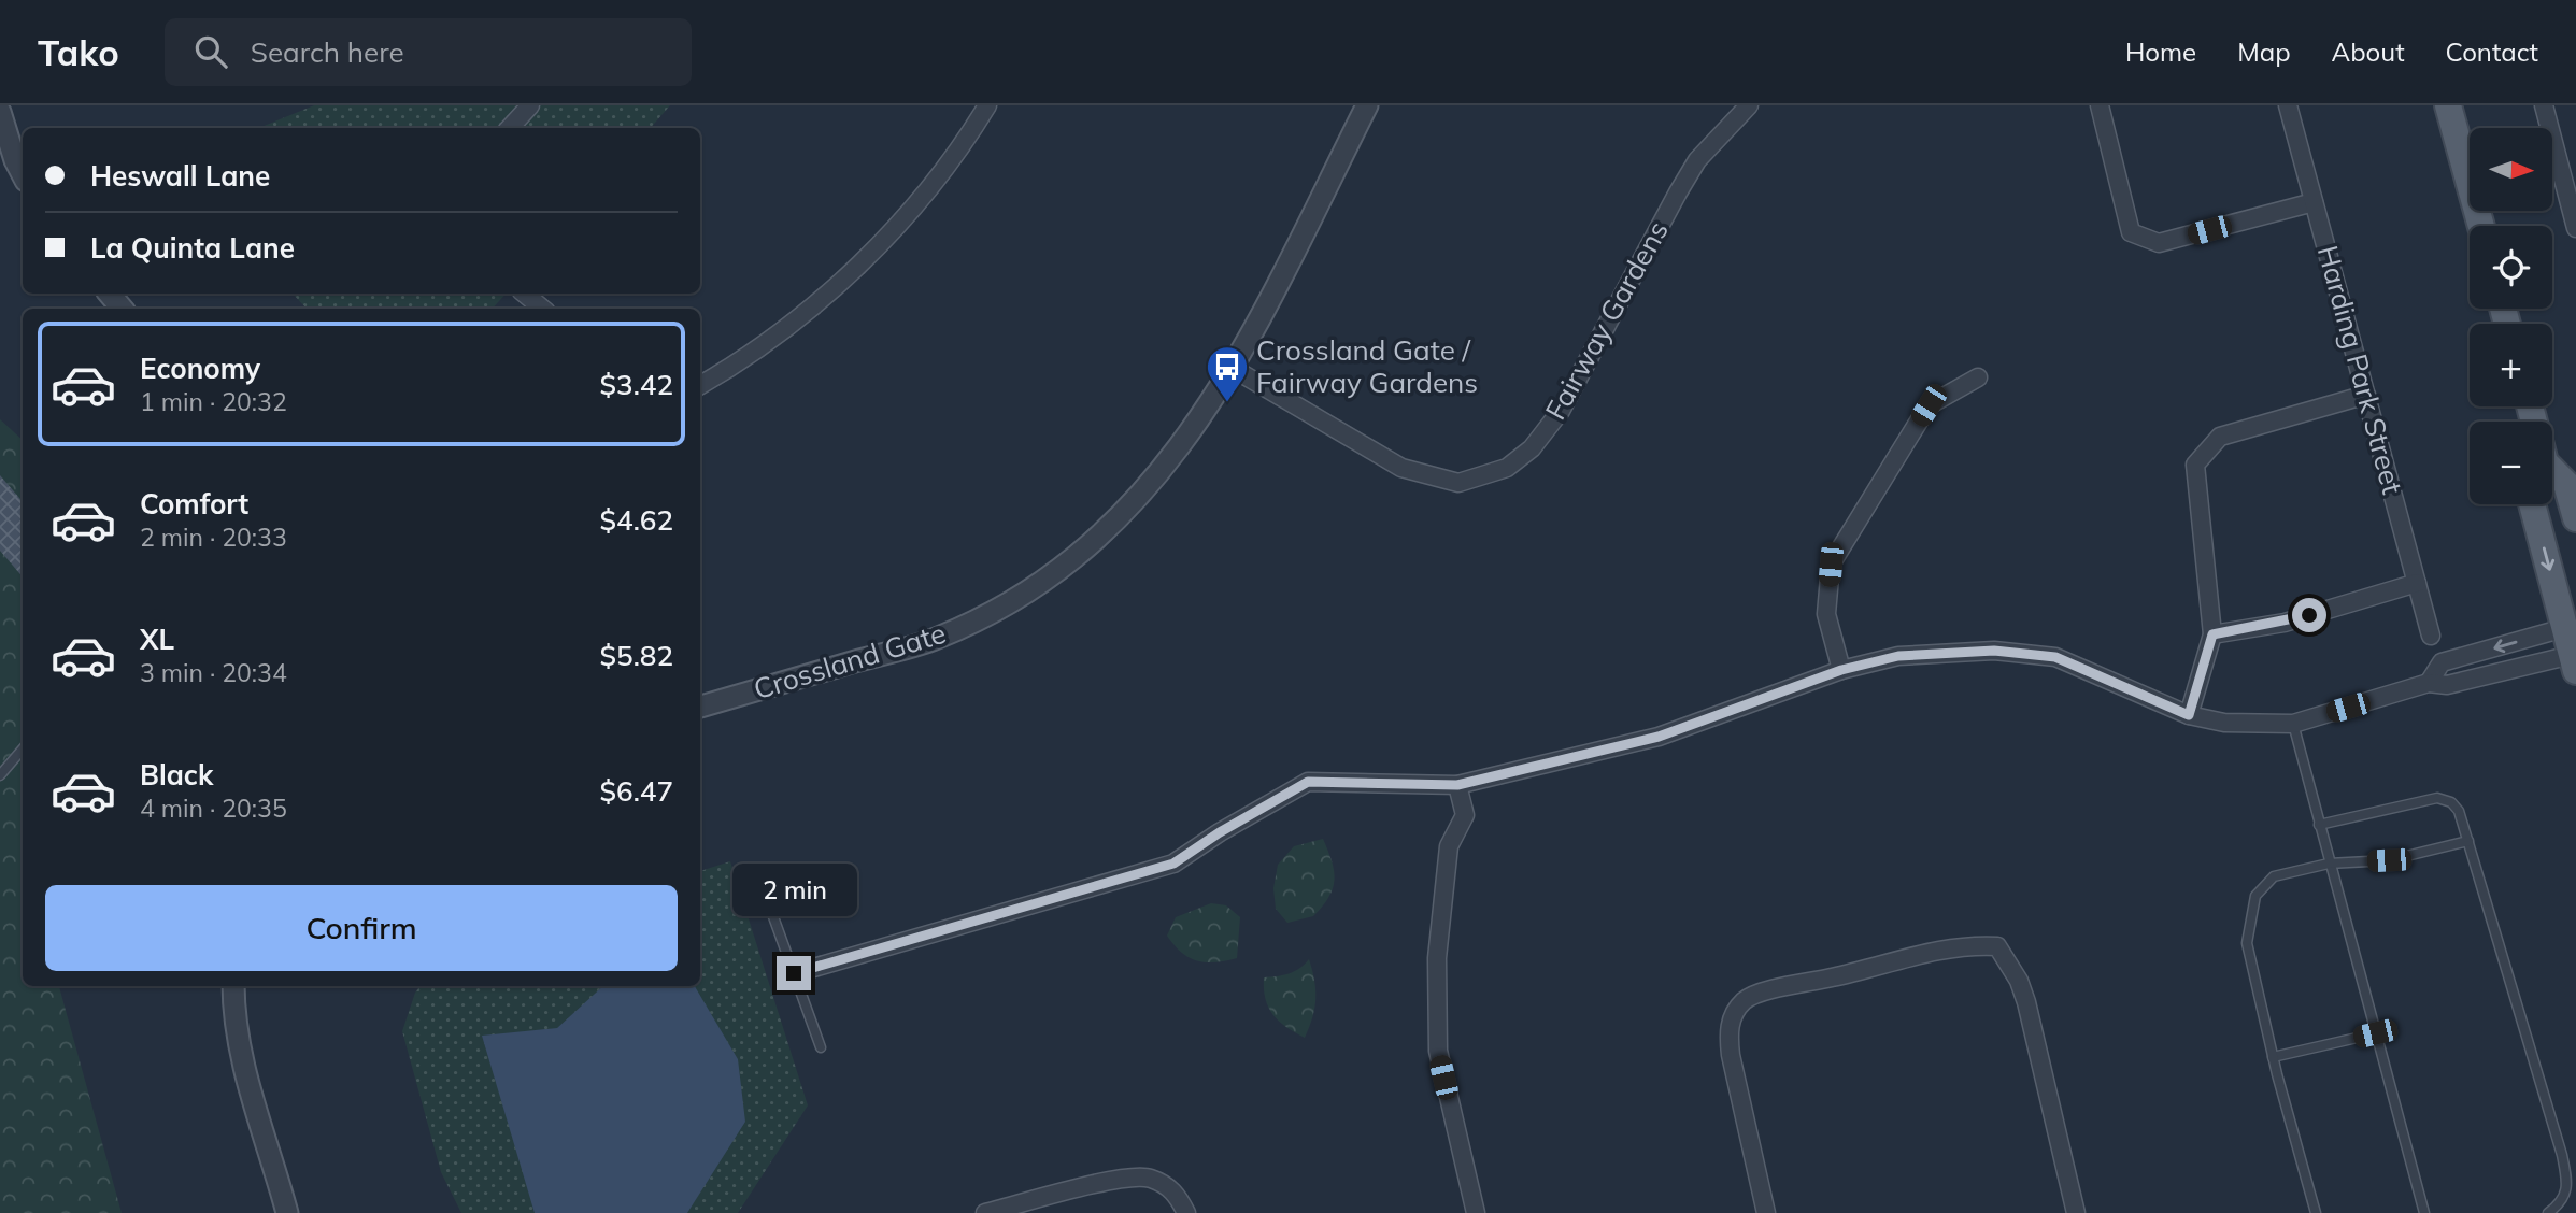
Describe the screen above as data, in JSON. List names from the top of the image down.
{
  "streets": {
    "street": ["Fairway Gardens", "Harding Park Street", "Crossland Gate"]
  },
  "crossings": [
    ["Fairway Gardens", "Crossland Gate"]
  ],
  "places": {
    "bus stop": ["Crossland Gate / Fairway Gardens"]
  },
  "north": "right",
  "page": {
    "header": "Tako",
    "search": "Search here",
    "nav": [
      "Home",
      "Map",
      "About",
      "Contact"
    ],
    "map_buttons": ["+", "−"],
    "banner": ["Heswall Lane", "La Quinta Lane"],
    "list": [
      {
        "name": "Economy",
        "note": "1 min · 20:32",
        "value": "$3.42"
      },
      {
        "name": "Comfort",
        "note": "2 min · 20:33",
        "value": "$4.62"
      },
      {
        "name": "XL",
        "note": "3 min · 20:34",
        "value": "$5.82"
      },
      {
        "name": "Black",
        "note": "4 min · 20:35",
        "value": "$6.47"
      }
    ],
    "bubble": "2 min",
    "buttons": "Confirm"
  }
}
